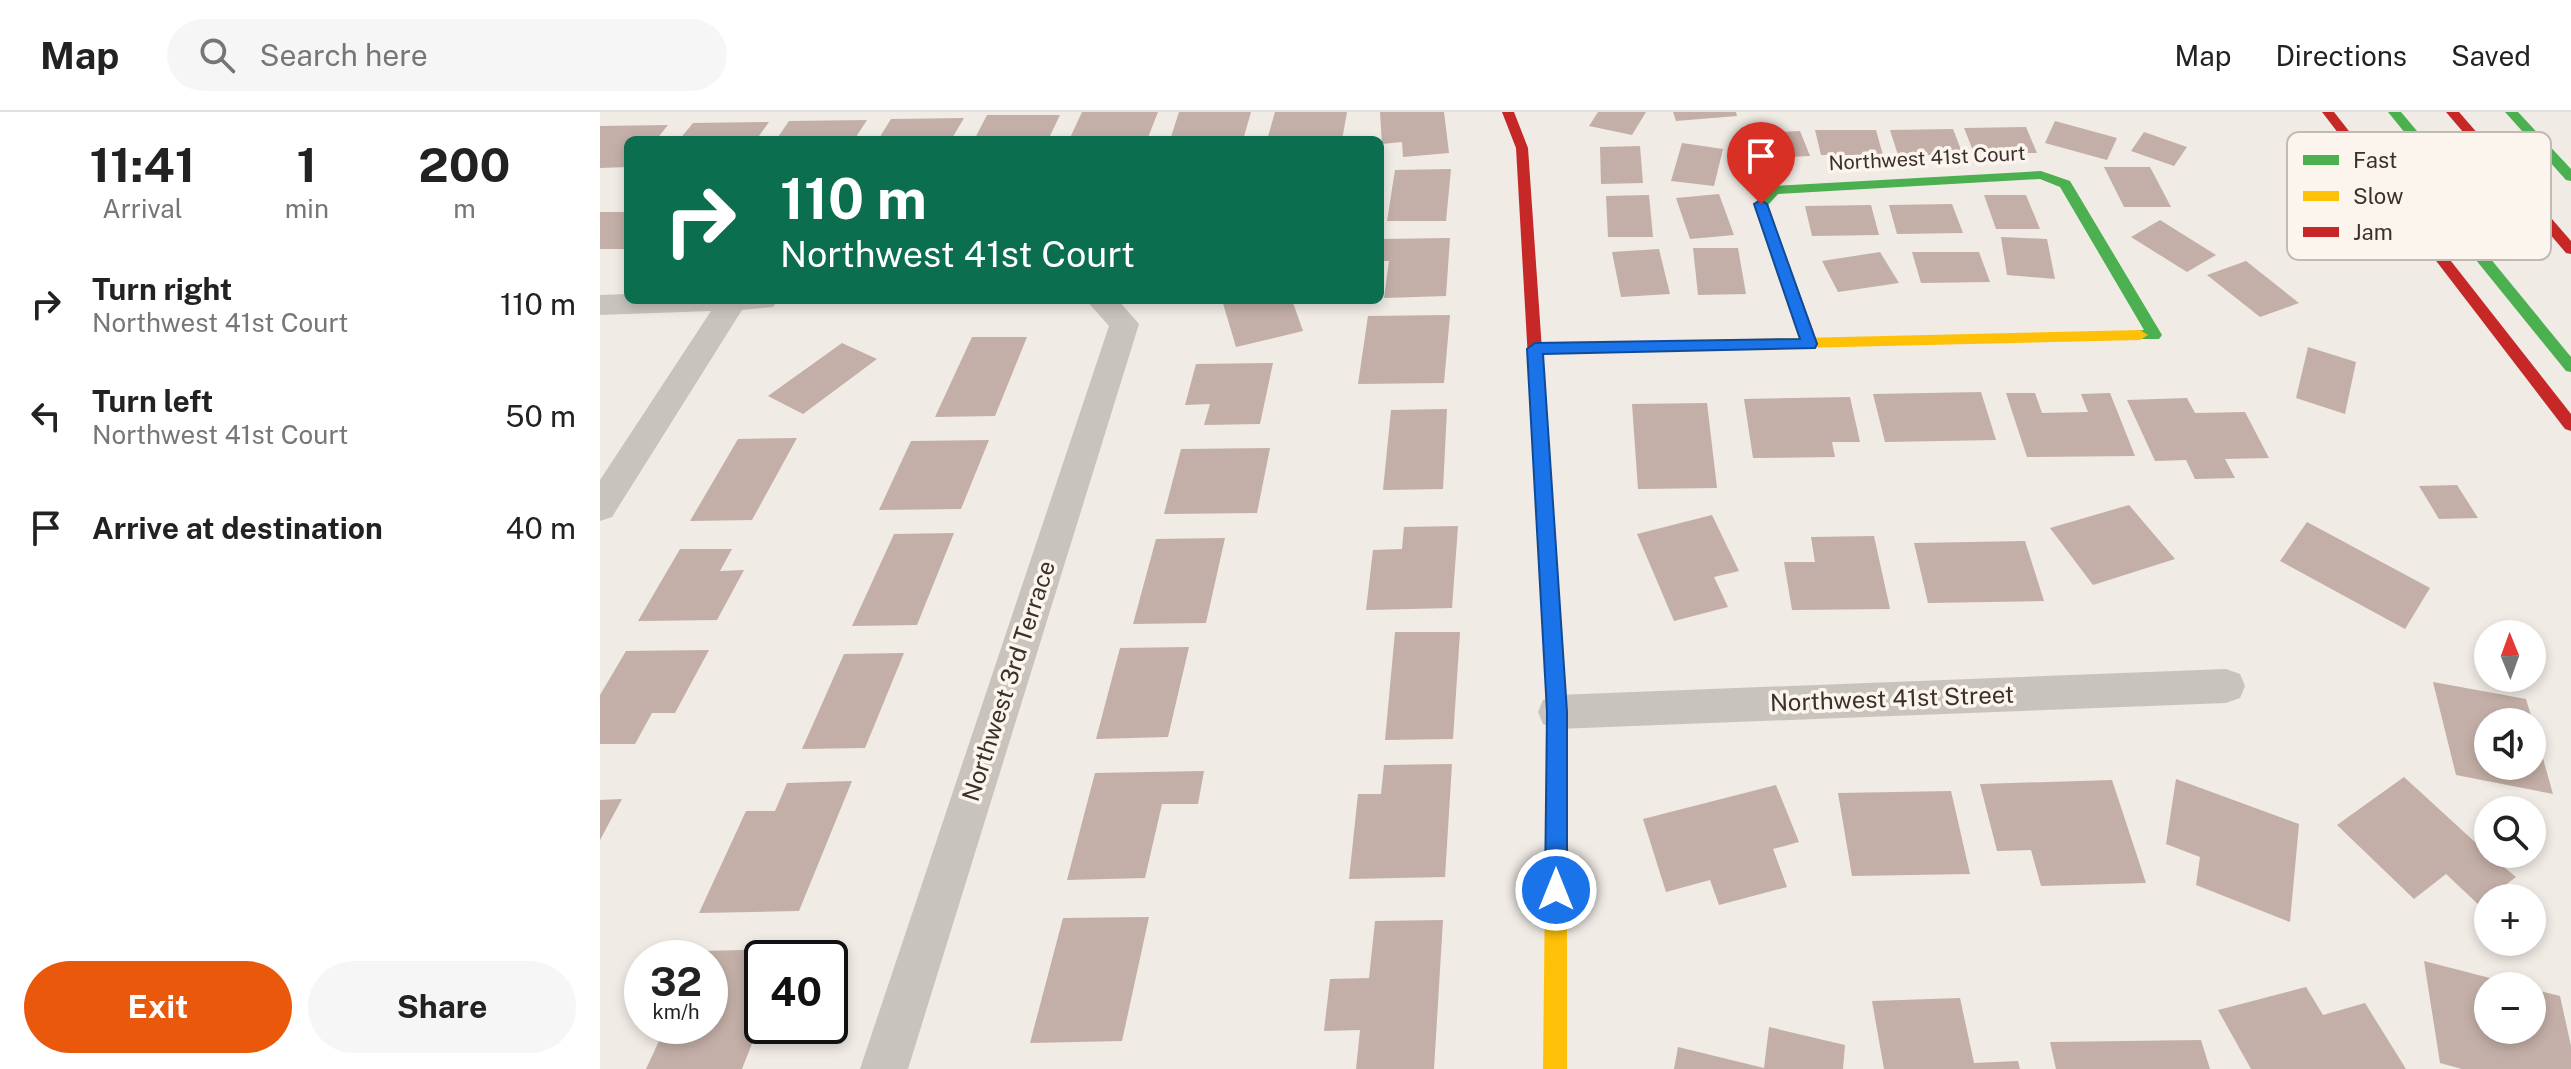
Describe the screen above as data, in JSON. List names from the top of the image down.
{
  "streets": {
    "main road": ["Northwest 41st Court"],
    "street": ["Northwest 3rd Terrace", "Northwest 41st Street"]
  },
  "legend": ["Fast", "Slow", "Jam"],
  "north": "top",
  "page": {
    "header": "Map",
    "search": "Search here",
    "nav": ["Map", "Directions", "Saved"],
    "eta": [
      "11:41",
      "Arrival",
      "1",
      "min",
      "200",
      "m"
    ],
    "turn": ["110 m", "Northwest 41st Court"],
    "list": [
      {
        "name": "Turn right",
        "note": "Northwest 41st Court",
        "value": "110 m"
      },
      {
        "name": "Turn left",
        "note": "Northwest 41st Court",
        "value": "50 m"
      },
      {
        "name": "Arrive at destination",
        "value": "40 m"
      }
    ],
    "map_buttons": ["+", "−"],
    "speed": "32 km/h",
    "limit": "40",
    "buttons": ["Exit", "Share"]
  }
}
